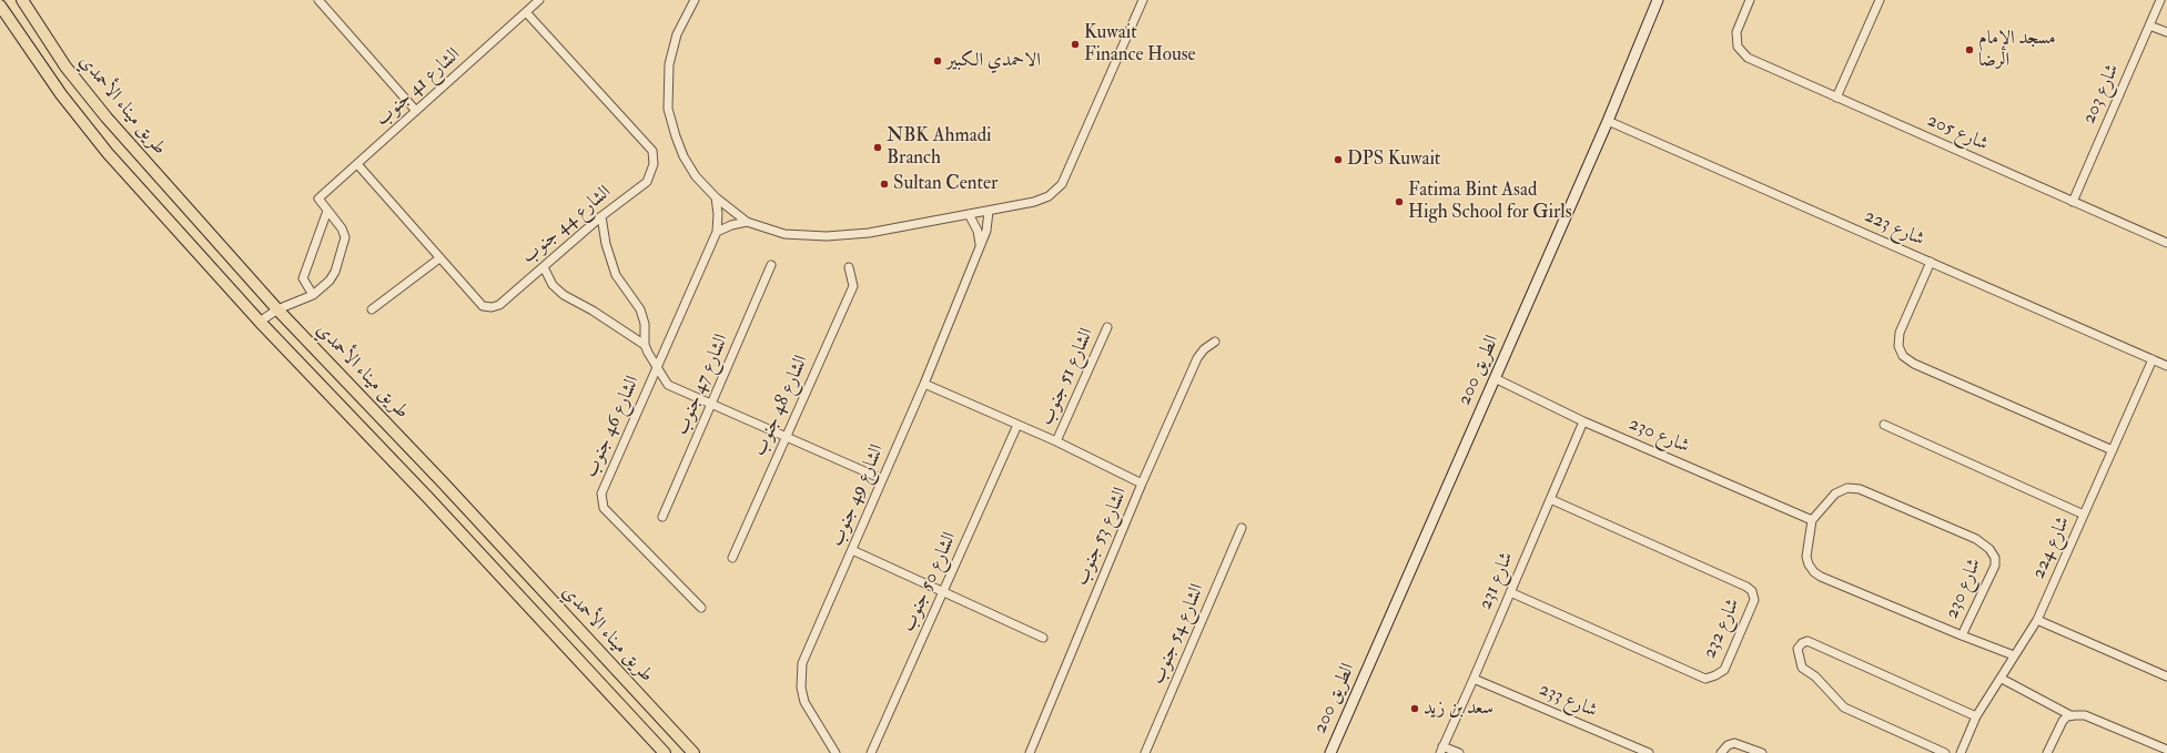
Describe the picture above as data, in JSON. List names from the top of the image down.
{
  "streets": {
    "main road": ["طريق ميناء الأحمدي", "الطريق 200"],
    "street": [
      "الشارع 41 جنوب",
      "شارع 203",
      "شارع 205",
      "الشارع 44 جنوب",
      "شارع 223",
      "الشارع 51 جنوب",
      "الشارع 47 جنوب",
      "الشارع 48 جنوب",
      "الشارع 46 جنوب",
      "شارع 230",
      "الشارع 49 جنوب",
      "الشارع 53 جنوب",
      "شارع 224",
      "شارع 231",
      "الشارع 50 جنوب",
      "شارع 232",
      "الشارع 54 جنوب",
      "شارع 233"
    ]
  },
  "crossings": [
    ["الشارع 41 جنوب", "الشارع 44 جنوب"],
    ["شارع 203", "شارع 205"],
    ["شارع 223", "الطريق 200"],
    ["شارع 223", "شارع 224"],
    ["الطريق 200", "شارع 230"],
    ["شارع 230", "شارع 224"],
    ["شارع 230", "شارع 231"],
    ["شارع 231", "شارع 232"],
    ["شارع 231", "شارع 233"]
  ],
  "places": [
    "Kuwait Finance House",
    "مسجد الإمام الرضا",
    "الاحمدي الكبير",
    "NBK Ahmadi Branch",
    "DPS Kuwait",
    "Sultan Center",
    "Fatima Bint Asad High School for Girls",
    "سعد بن زيد"
  ]
}
